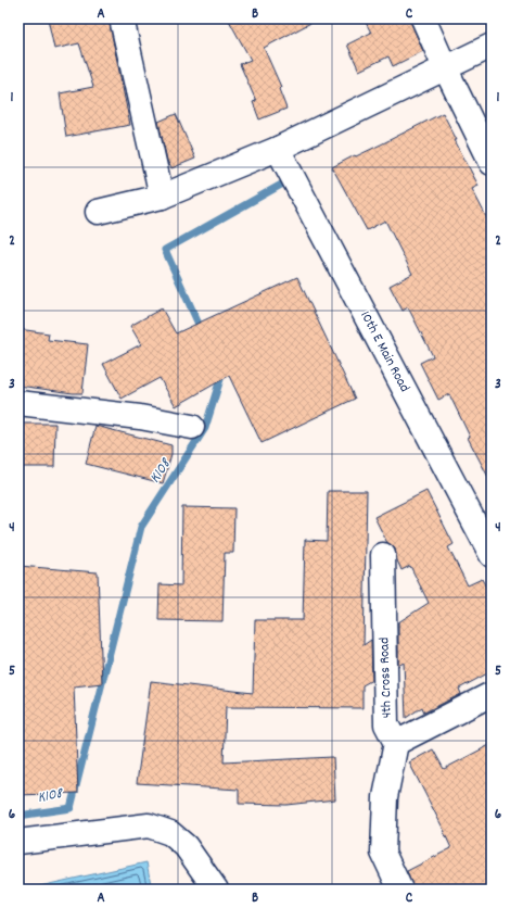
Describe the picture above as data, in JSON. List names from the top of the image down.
{
  "streets": {
    "street": ["10th E Main Road", "4th Cross Road"]
  },
  "water": ["K108"],
  "grid": {
    "columns": ["A", "B", "C"],
    "rows": [
      "1",
      "2",
      "3",
      "4",
      "5",
      "6"
    ]
  }
}
